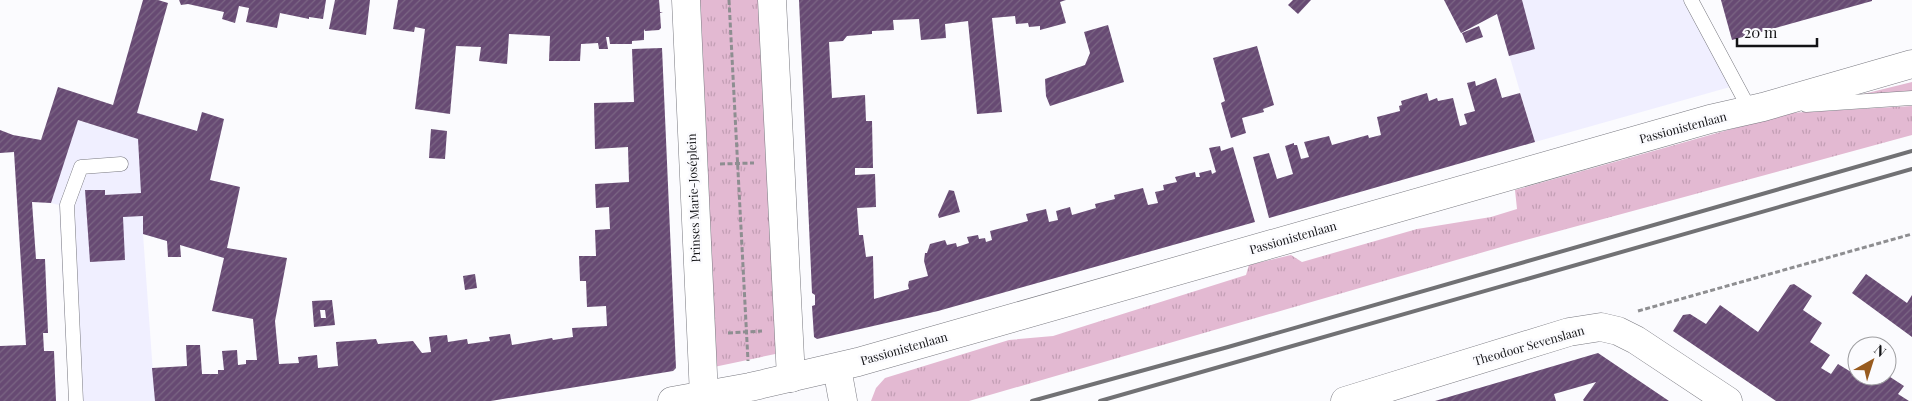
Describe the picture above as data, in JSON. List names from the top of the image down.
{
  "streets": {
    "street": ["Passionistenlaan", "Prinses Marie-Joséplein", "Theodoor Sevenslaan"]
  },
  "crossings": [
    ["Passionistenlaan", "Prinses Marie-Joséplein"]
  ],
  "scale_bar": "20 m",
  "north": "top right"
}
